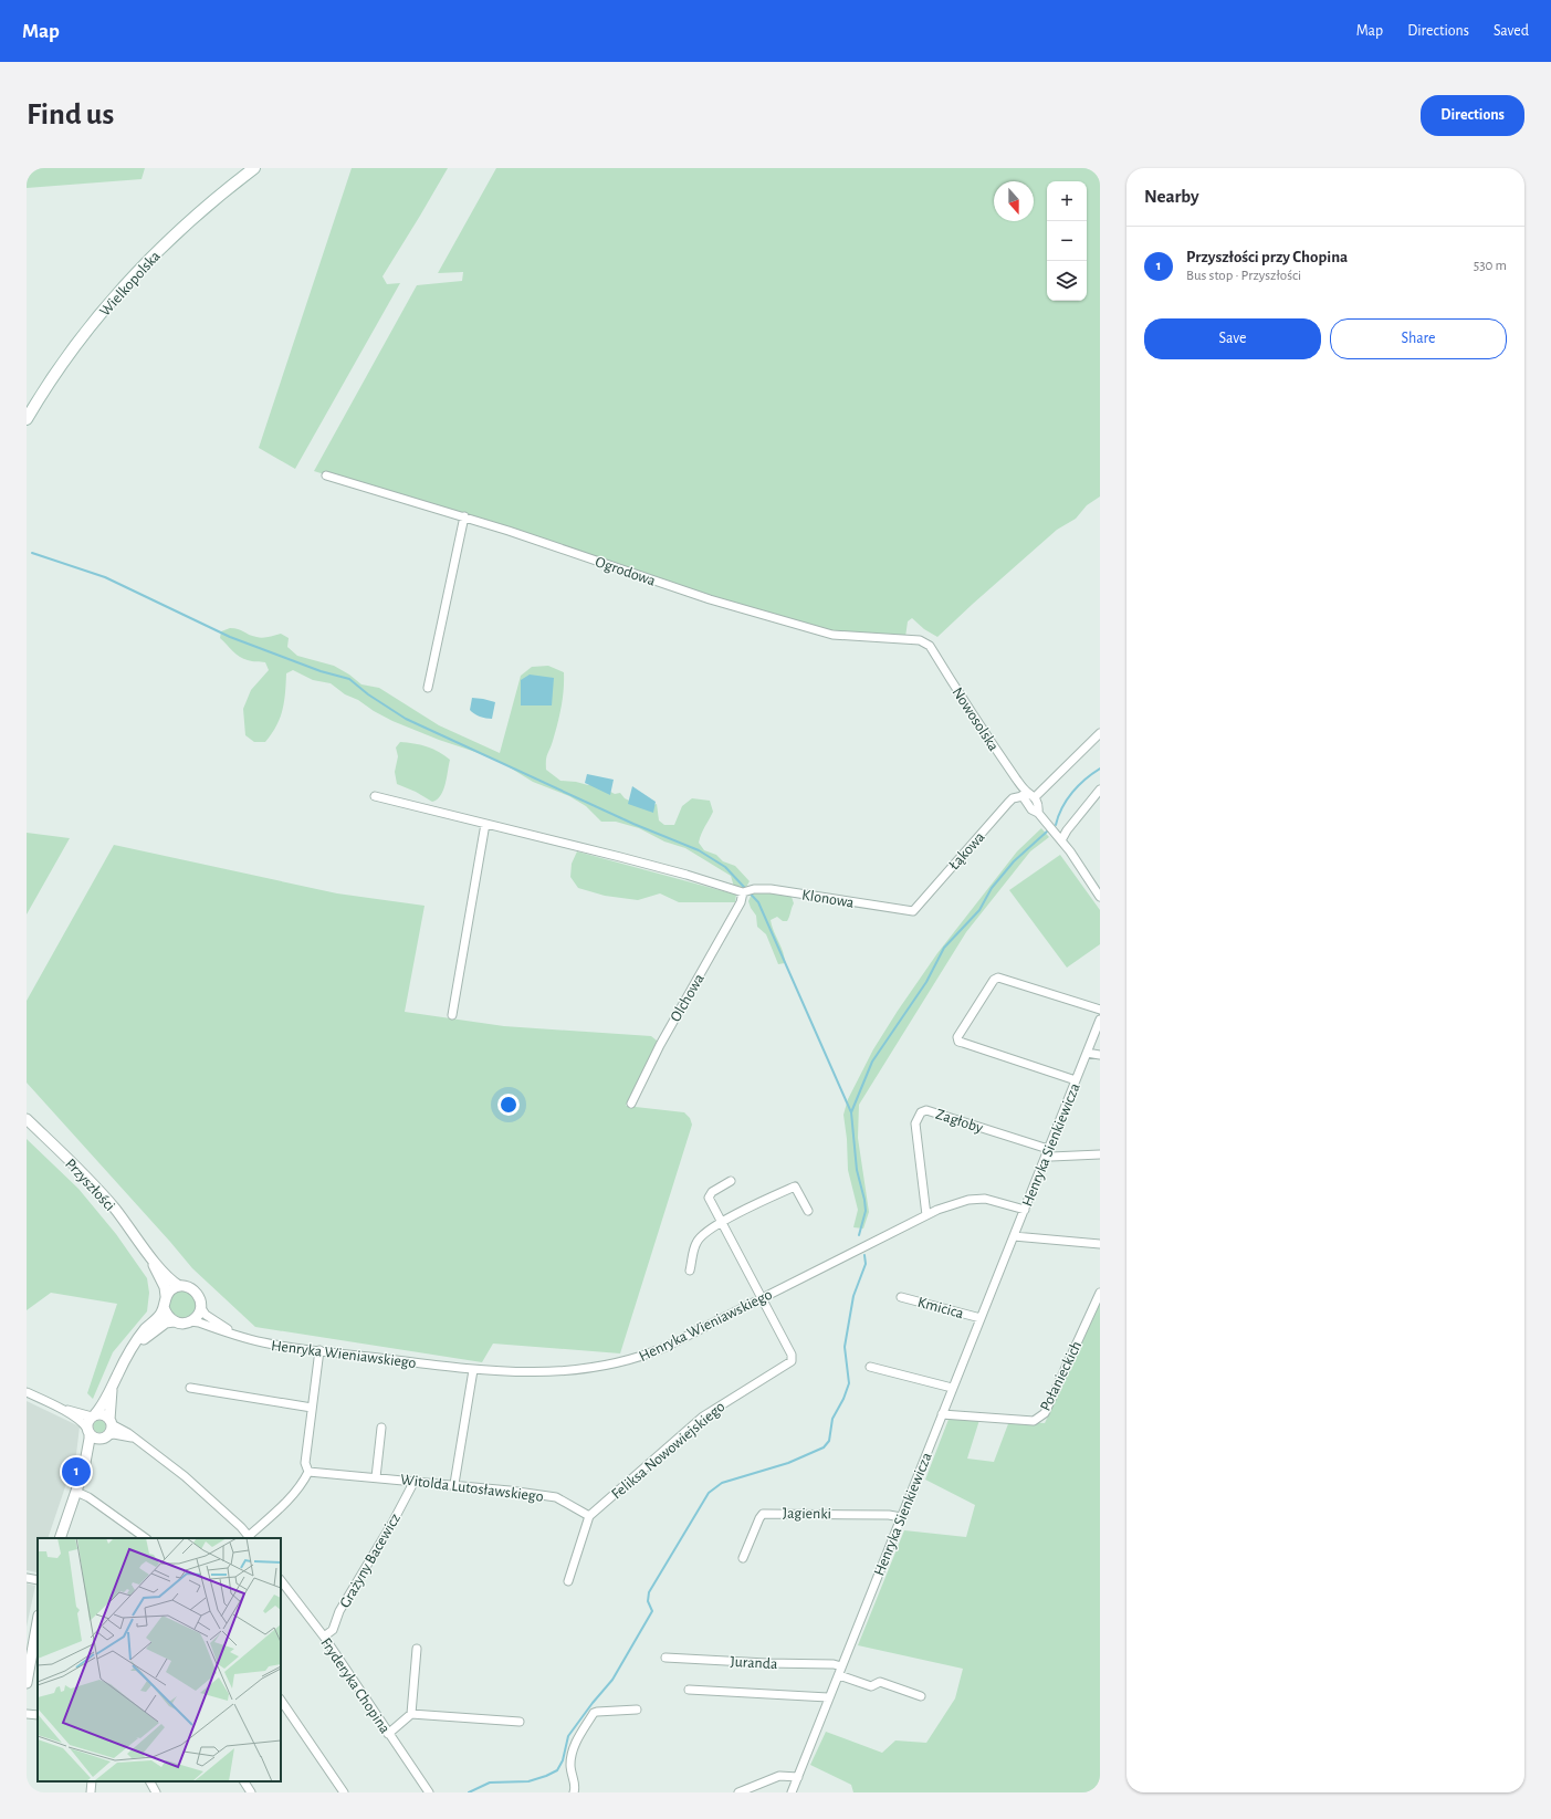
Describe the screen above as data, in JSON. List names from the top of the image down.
{
  "streets": {
    "main road": ["Wielkopolska"],
    "street": [
      "Ogrodowa",
      "Nowosolska",
      "Łąkowa",
      "Klonowa",
      "Olchowa",
      "Zagłoby",
      "Henryka Sienkiewicza",
      "Przyszłości",
      "Kmicica",
      "Henryka Wieniawskiego",
      "Połanieckich",
      "Feliksa Nowowiejskiego",
      "Witolda Lutosławskiego",
      "Jagienki",
      "Grażyny Bacewicz",
      "Juranda",
      "Fryderyka Chopina"
    ]
  },
  "crossings": [
    ["Ogrodowa", "Nowosolska"],
    ["Nowosolska", "Łąkowa"],
    ["Łąkowa", "Klonowa"],
    ["Klonowa", "Olchowa"],
    ["Zagłoby", "Henryka Sienkiewicza"],
    ["Zagłoby", "Henryka Wieniawskiego"],
    ["Henryka Sienkiewicza", "Kmicica"],
    ["Henryka Sienkiewicza", "Henryka Wieniawskiego"],
    ["Henryka Sienkiewicza", "Połanieckich"],
    ["Henryka Sienkiewicza", "Jagienki"],
    ["Henryka Sienkiewicza", "Juranda"],
    ["Przyszłości", "Henryka Wieniawskiego"],
    ["Henryka Wieniawskiego", "Feliksa Nowowiejskiego"],
    ["Feliksa Nowowiejskiego", "Witolda Lutosławskiego"],
    ["Witolda Lutosławskiego", "Grażyny Bacewicz"],
    ["Grażyny Bacewicz", "Fryderyka Chopina"]
  ],
  "north": "bottom",
  "page": {
    "header": "Map",
    "nav": ["Map", "Directions", "Saved"],
    "buttons": [
      "Directions",
      ["Save", "Share"]
    ],
    "title": "Find us",
    "heading": "Nearby",
    "map_buttons": ["+", "−"],
    "list": [
      {
        "mark": "1",
        "name": "Przyszłości przy Chopina",
        "note": "Bus stop · Przyszłości",
        "value": "530 m"
      }
    ],
    "pins": "1"
  }
}
